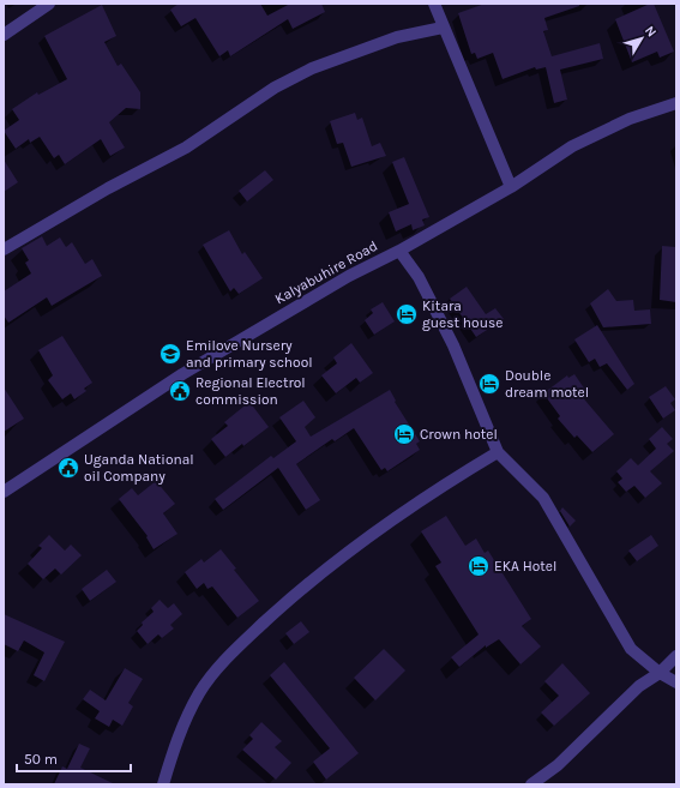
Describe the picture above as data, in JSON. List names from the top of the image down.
{
  "streets": {
    "street": ["Kalyabuhire Road"]
  },
  "places": {
    "hotel": [
      "Kitara guest house",
      "Double dream motel",
      "Crown hotel",
      "EKA Hotel"
    ],
    "school or university": ["Emilove Nursery and primary school"],
    "public building": ["Regional Electrol commission", "Uganda National oil Company"]
  },
  "scale_bar": "50 m",
  "north": "top right"
}
